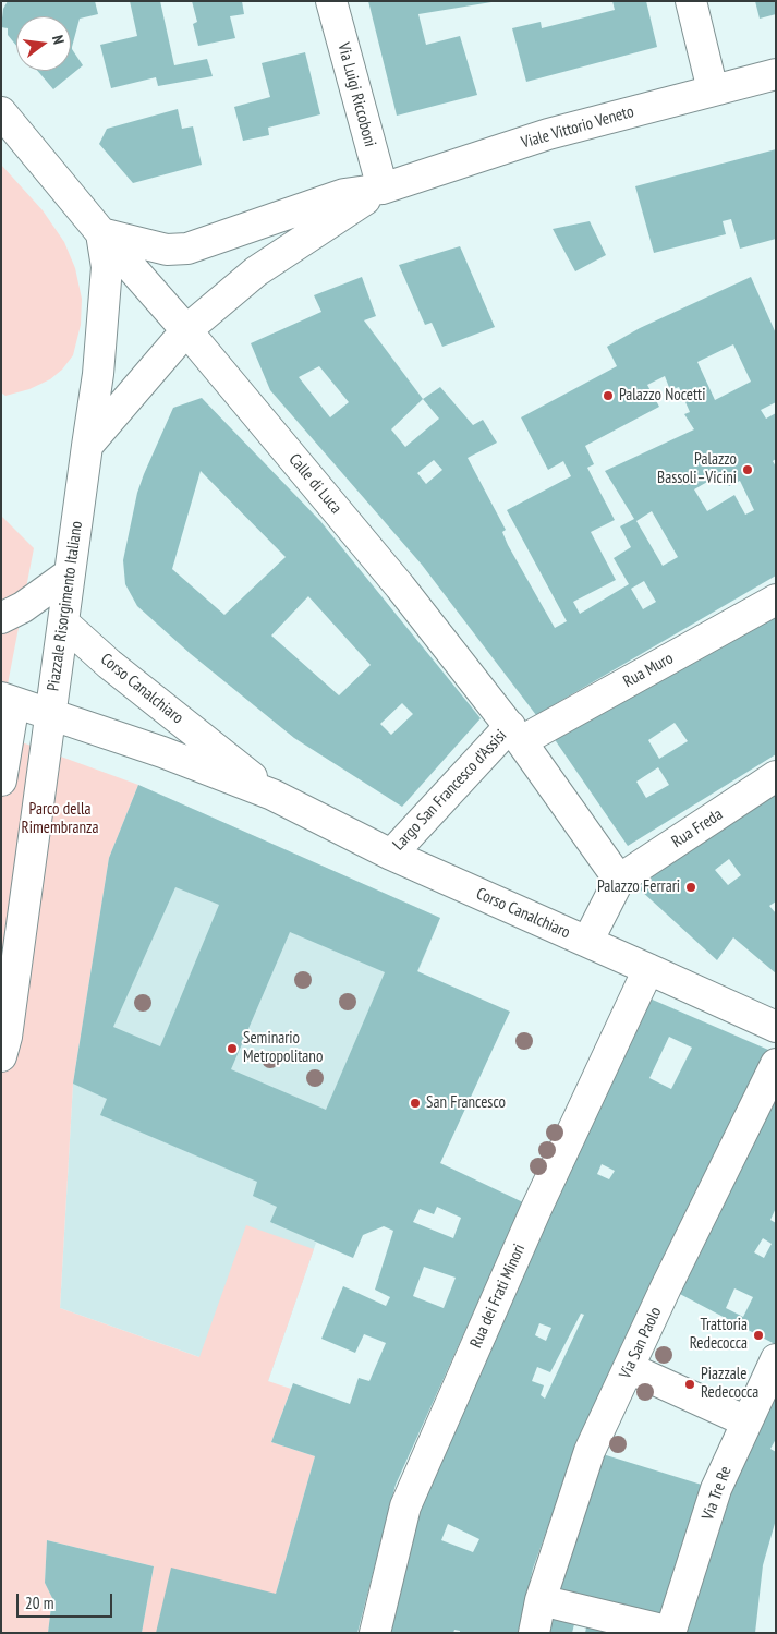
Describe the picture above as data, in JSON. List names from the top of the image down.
{
  "streets": {
    "street": [
      "Via Luigi Riccoboni",
      "Viale Vittorio Veneto",
      "Calle di Luca",
      "Piazzale Risorgimento Italiano",
      "Rua Muro",
      "Corso Canalchiaro",
      "Largo San Francesco d’Assisi",
      "Rua Freda",
      "Rua dei Frati Minori",
      "Via San Paolo",
      "Via Tre Re"
    ]
  },
  "crossings": [
    ["Via Luigi Riccoboni", "Viale Vittorio Veneto"],
    ["Viale Vittorio Veneto", "Calle di Luca"],
    ["Viale Vittorio Veneto", "Piazzale Risorgimento Italiano"],
    ["Calle di Luca", "Piazzale Risorgimento Italiano"],
    ["Calle di Luca", "Rua Muro"],
    ["Calle di Luca", "Largo San Francesco d’Assisi"],
    ["Piazzale Risorgimento Italiano", "Corso Canalchiaro"],
    ["Rua Muro", "Largo San Francesco d’Assisi"],
    ["Corso Canalchiaro", "Largo San Francesco d’Assisi"],
    ["Corso Canalchiaro", "Rua dei Frati Minori"],
    ["Largo San Francesco d’Assisi", "Rua Freda"]
  ],
  "parks": ["Parco della Rimembranza"],
  "places": [
    "Palazzo Nocetti",
    "Palazzo Bassoli–Vicini",
    "Palazzo Ferrari",
    "Seminario Metropolitano",
    "San Francesco",
    "Trattoria Redecocca",
    "Piazzale Redecocca"
  ],
  "scale_bar": "20 m",
  "north": "right"
}
